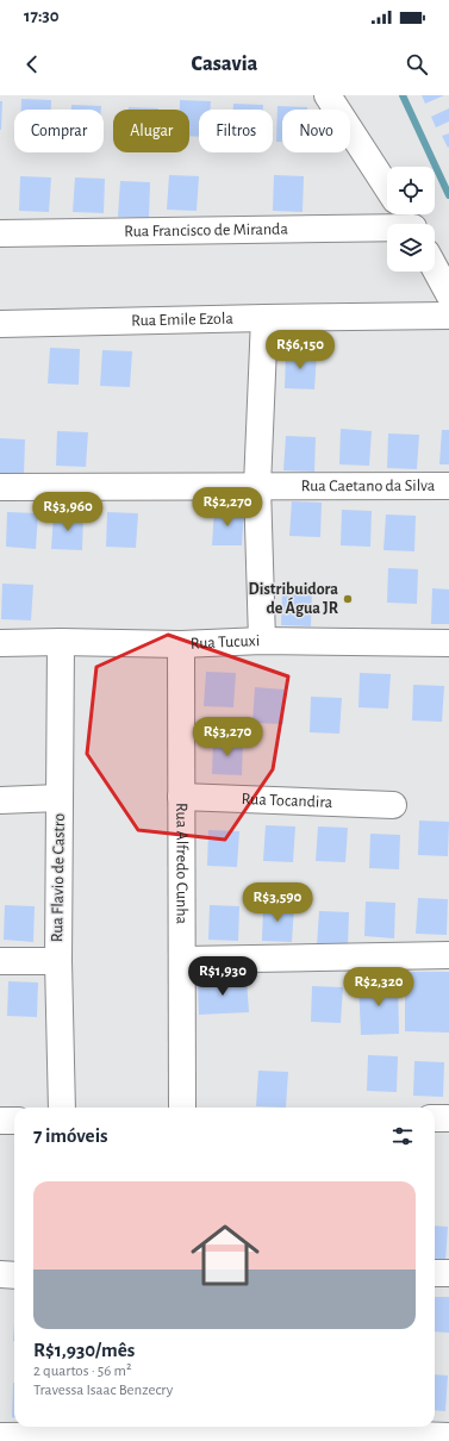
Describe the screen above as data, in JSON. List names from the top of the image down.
{
  "streets": {
    "street": [
      "Rua Francisco de Miranda",
      "Rua Emile Ezola",
      "Rua Caetano da Silva",
      "Rua Tucuxi",
      "Rua Tocandira",
      "Rua Alfredo Cunha",
      "Rua Flavio de Castro"
    ]
  },
  "crossings": [
    ["Rua Tucuxi", "Rua Alfredo Cunha"],
    ["Rua Tucuxi", "Rua Flavio de Castro"],
    ["Rua Tocandira", "Rua Alfredo Cunha"]
  ],
  "places": ["Distribuidora de Água JR"],
  "page": {
    "status": "17:30",
    "header": "Casavia",
    "chip": [
      "Comprar",
      "Alugar",
      "Filtros",
      "Novo"
    ],
    "price": [
      "R$6,150",
      "R$2,270",
      "R$3,960",
      "R$3,270",
      "R$3,590",
      "R$1,930",
      "R$2,320"
    ],
    "heading": "7 imóveis",
    "list": [
      {
        "name": "R$1,930/mês",
        "note": "2 quartos · 56 m² · Travessa Isaac Benzecry"
      }
    ]
  }
}
